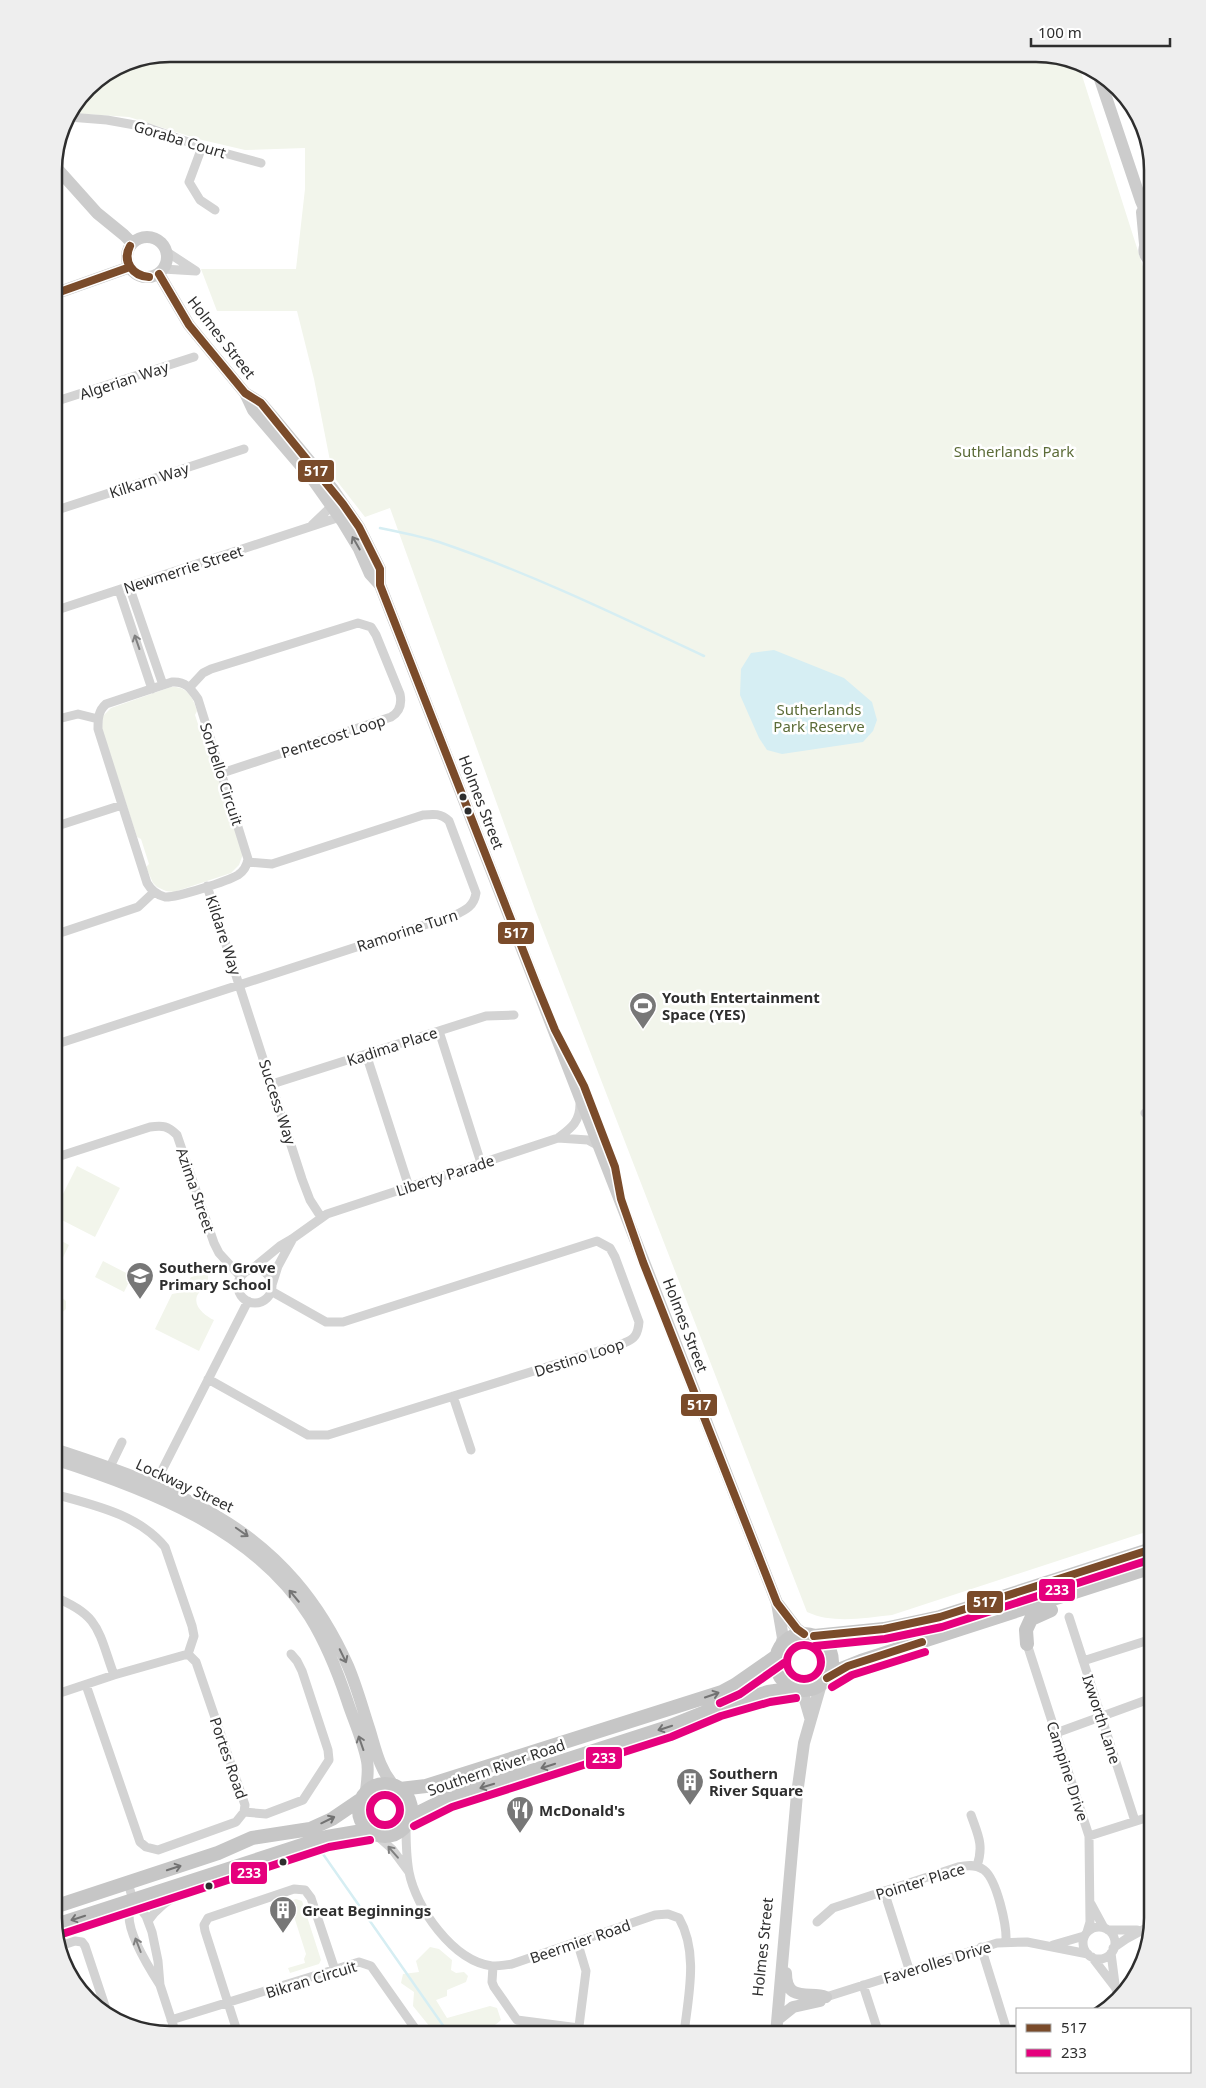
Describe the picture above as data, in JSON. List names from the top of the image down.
{
  "streets": {
    "main road": ["Holmes Street", "Lockway Street", "Southern River Road"],
    "street": [
      "Goraba Court",
      "Algerian Way",
      "Kilkarn Way",
      "Newmerrie Street",
      "Pentecost Loop",
      "Sorbello Circuit",
      "Ramorine Turn",
      "Kildare Way",
      "Kadima Place",
      "Success Way",
      "Liberty Parade",
      "Azima Street",
      "Destino Loop",
      "Ixworth Lane",
      "Portes Road",
      "Campine Drive",
      "Pointer Place",
      "Beermier Road",
      "Faverolles Drive",
      "Bikran Circuit"
    ]
  },
  "crossings": [
    ["Holmes Street", "Newmerrie Street"],
    ["Holmes Street", "Liberty Parade"],
    ["Holmes Street", "Southern River Road"],
    ["Pentecost Loop", "Sorbello Circuit"],
    ["Sorbello Circuit", "Ramorine Turn"],
    ["Ramorine Turn", "Kildare Way"],
    ["Ramorine Turn", "Success Way"],
    ["Kildare Way", "Success Way"],
    ["Kadima Place", "Success Way"],
    ["Success Way", "Liberty Parade"],
    ["Liberty Parade", "Azima Street"],
    ["Liberty Parade", "Destino Loop"],
    ["Azima Street", "Destino Loop"],
    ["Lockway Street", "Southern River Road"],
    ["Lockway Street", "Beermier Road"],
    ["Southern River Road", "Beermier Road"],
    ["Campine Drive", "Faverolles Drive"],
    ["Pointer Place", "Faverolles Drive"]
  ],
  "parks": ["Sutherlands Park", "Sutherlands Park Reserve"],
  "places": {
    "sports": ["Youth Entertainment Space (YES)"],
    "school or university": ["Southern Grove Primary School"],
    "building": ["Southern River Square", "Great Beginnings"],
    "restaurant": ["McDonald's"]
  },
  "lines": ["transit line 517", "transit line 233"],
  "legend": ["517", "233"],
  "scale_bar": "100 m"
}
